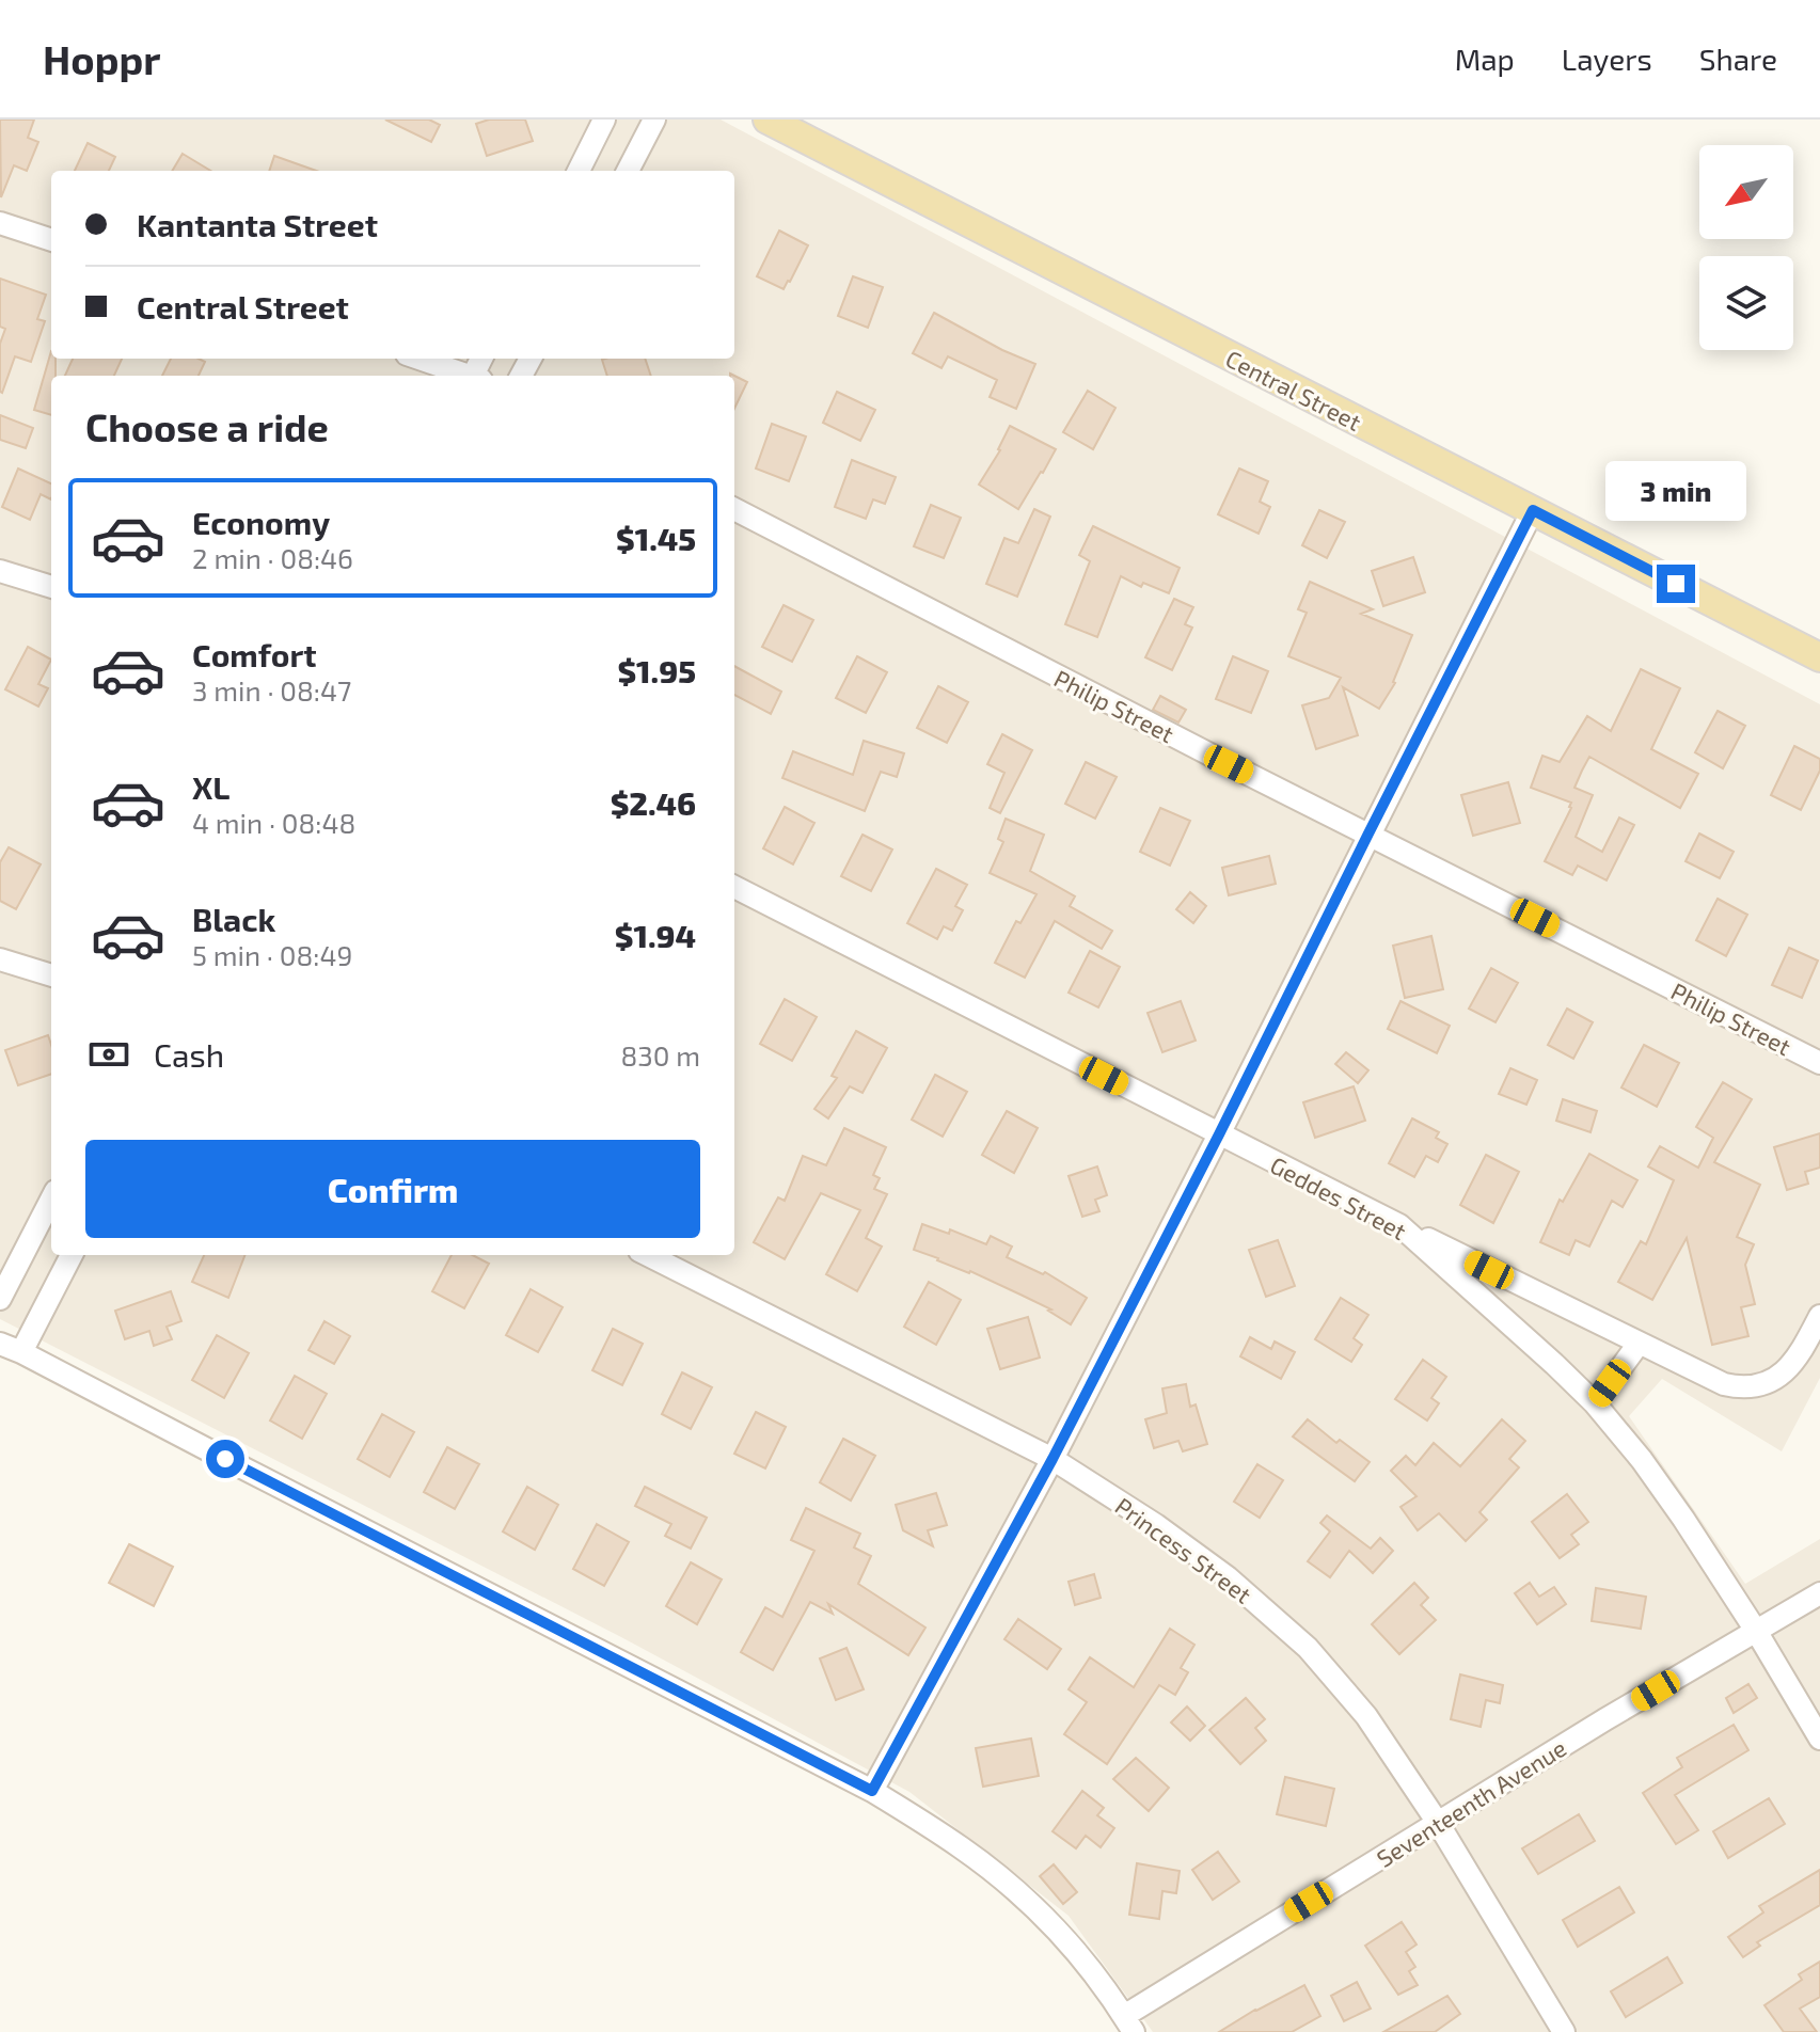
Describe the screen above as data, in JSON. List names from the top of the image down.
{
  "streets": {
    "main road": ["Central Street"],
    "street": [
      "Philip Street",
      "Geddes Street",
      "Princess Street",
      "Seventeenth Avenue"
    ]
  },
  "crossings": [
    ["Geddes Street", "Seventeenth Avenue"],
    ["Princess Street", "Seventeenth Avenue"]
  ],
  "north": "bottom left",
  "page": {
    "header": "Hoppr",
    "nav": ["Map", "Layers", "Share"],
    "banner": ["Kantanta Street", "Central Street"],
    "heading": "Choose a ride",
    "bubble": "3 min",
    "list": [
      {
        "name": "Economy",
        "note": "2 min · 08:46",
        "value": "$1.45"
      },
      {
        "name": "Comfort",
        "note": "3 min · 08:47",
        "value": "$1.95"
      },
      {
        "name": "XL",
        "note": "4 min · 08:48",
        "value": "$2.46"
      },
      {
        "name": "Black",
        "note": "5 min · 08:49",
        "value": "$1.94"
      }
    ],
    "pay": ["Cash", "830 m"],
    "buttons": "Confirm"
  }
}
